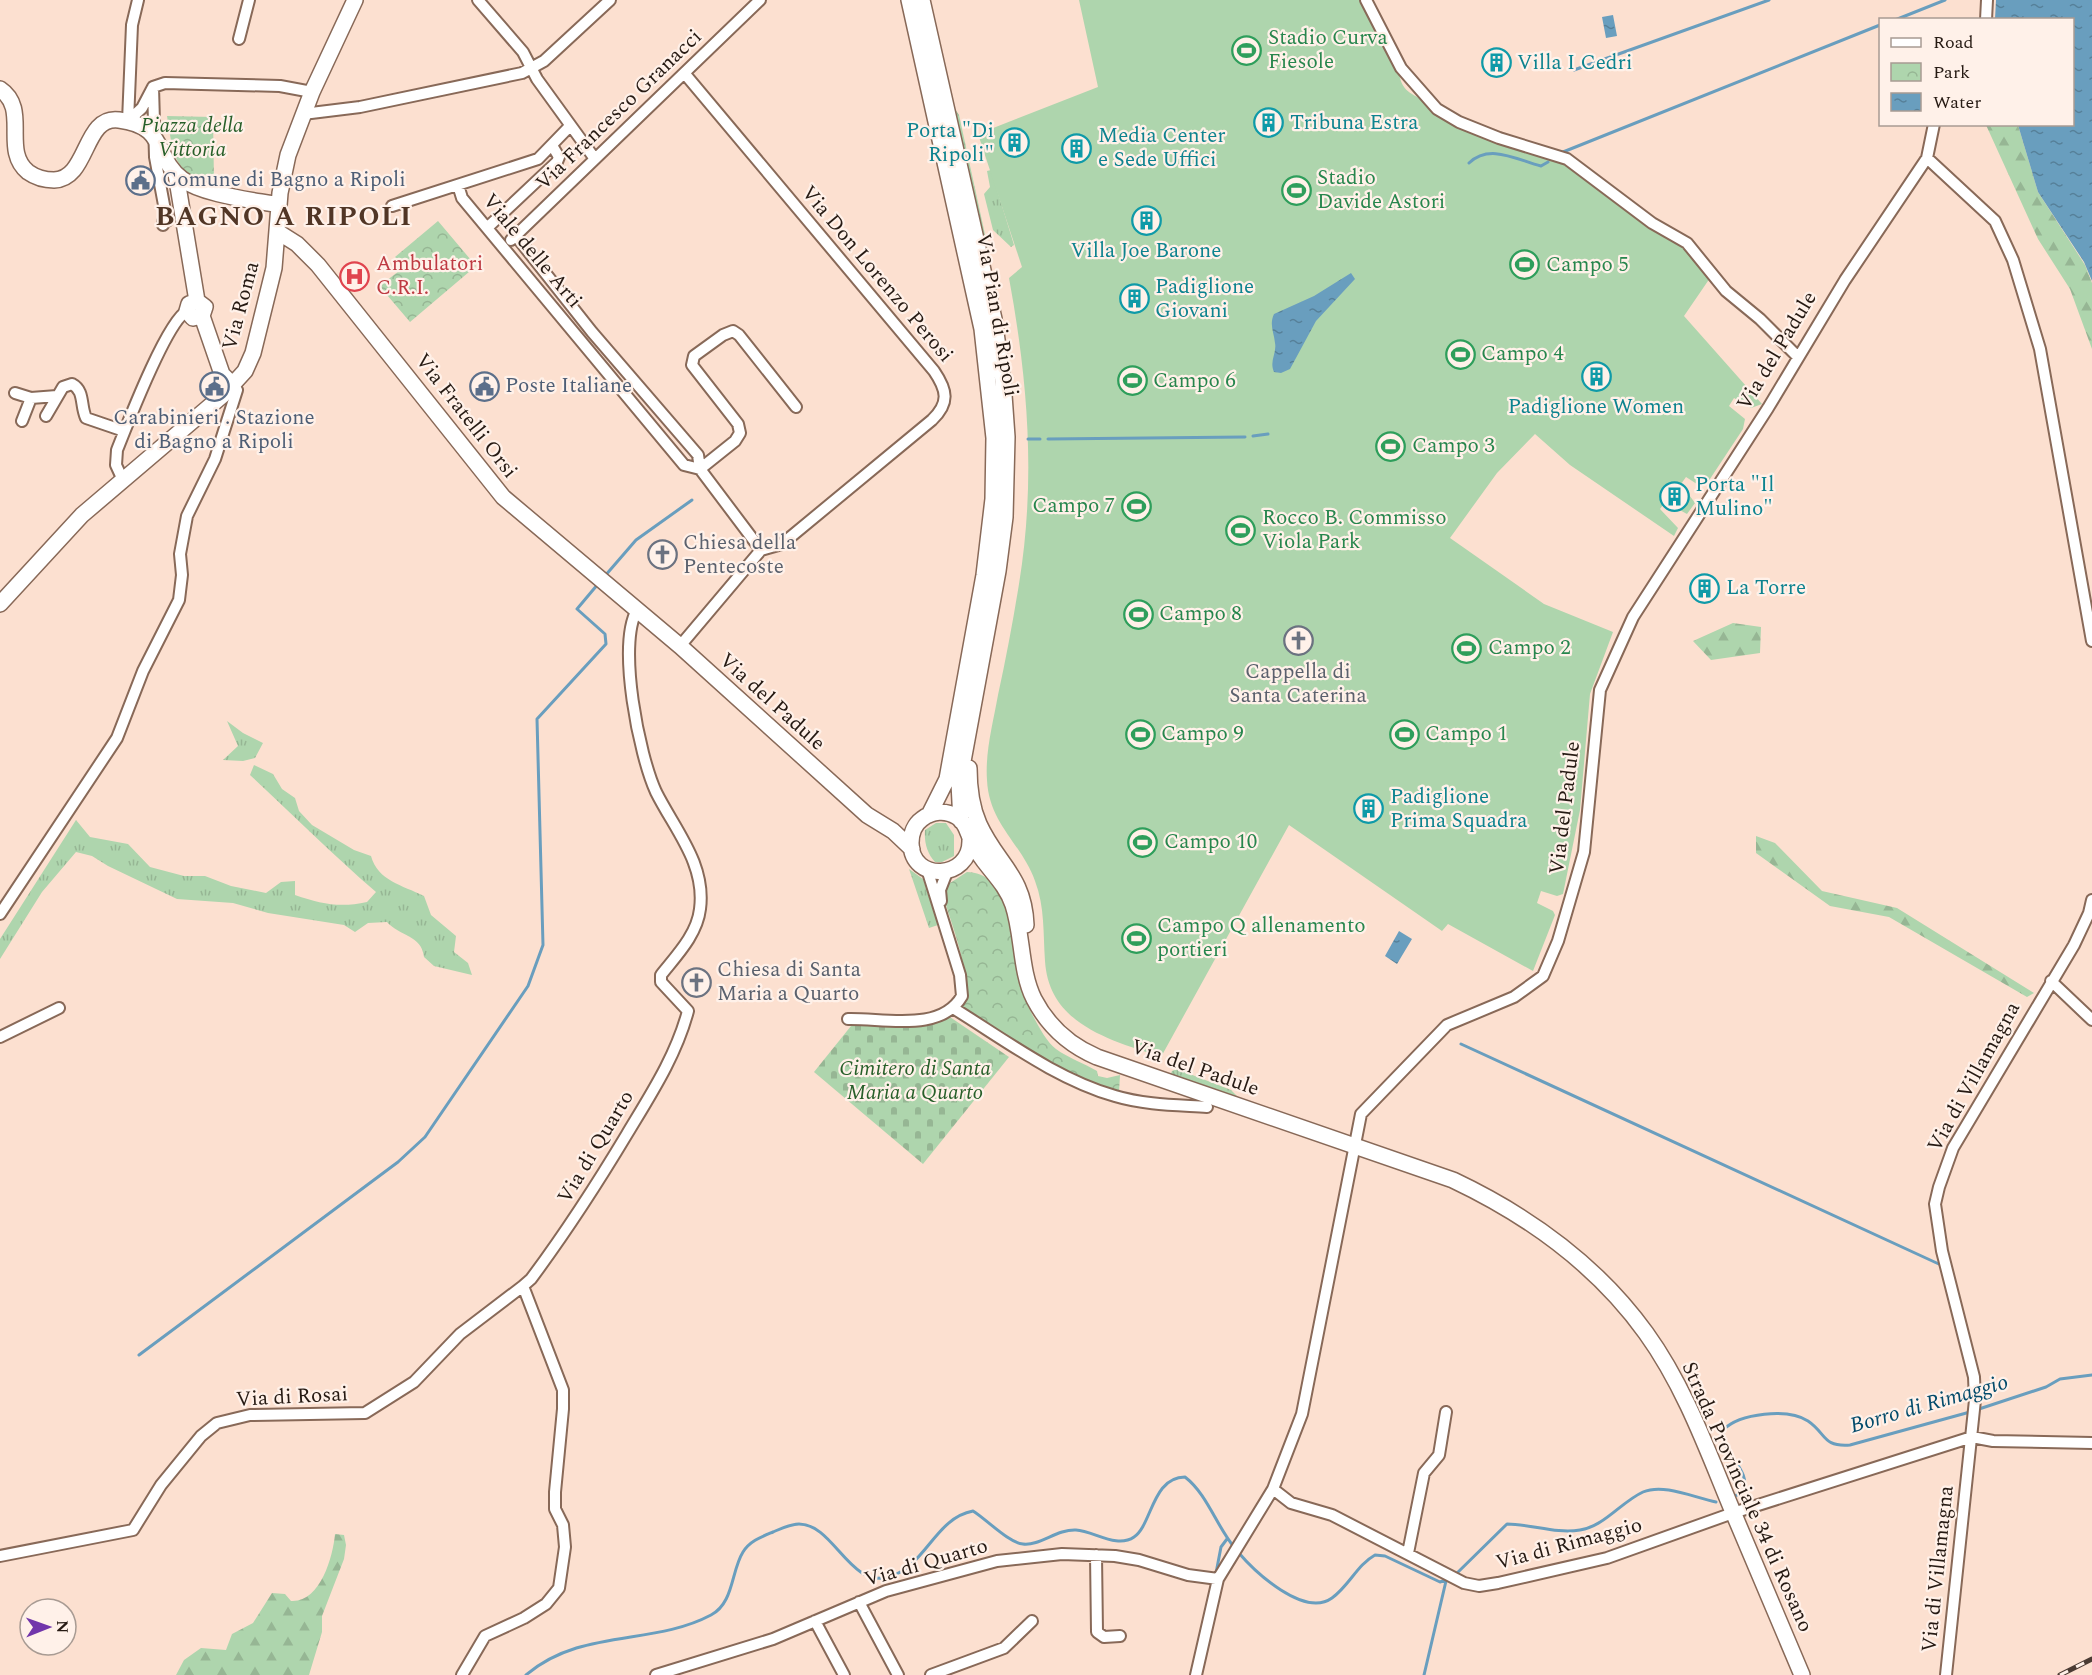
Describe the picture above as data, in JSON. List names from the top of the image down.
{
  "streets": {
    "main road": [
      "Via Roma",
      "Via Pian di Ripoli",
      "Via del Padule",
      "Via Fratelli Orsi",
      "Strada Provinciale 34 di Rosano"
    ],
    "street": [
      "Via Francesco Granacci",
      "Viale delle Arti",
      "Via Don Lorenzo Perosi",
      "Via di Villamagna",
      "Via di Quarto",
      "Via di Rosai",
      "Via di Rimaggio"
    ]
  },
  "crossings": [
    ["Via Francesco Granacci", "Viale delle Arti"],
    ["Via Francesco Granacci", "Via Don Lorenzo Perosi"],
    ["Viale delle Arti", "Via Don Lorenzo Perosi"],
    ["Via Roma", "Via Fratelli Orsi"],
    ["Via Pian di Ripoli", "Via del Padule"],
    ["Via del Padule", "Via Fratelli Orsi"],
    ["Via del Padule", "Via di Quarto"],
    ["Via del Padule", "Strada Provinciale 34 di Rosano"],
    ["Via Fratelli Orsi", "Via di Quarto"],
    ["Via di Villamagna", "Via di Rimaggio"],
    ["Via di Quarto", "Via di Rosai"],
    ["Strada Provinciale 34 di Rosano", "Via di Rimaggio"]
  ],
  "districts": ["BAGNO A RIPOLI"],
  "water": ["Borro di Rimaggio"],
  "parks": ["Piazza della Vittoria", "Cimitero di Santa Maria a Quarto"],
  "places": {
    "sports": [
      "Stadio Curva Fiesole",
      "Stadio Davide Astori",
      "Campo 5",
      "Campo 4",
      "Campo 6",
      "Campo 3",
      "Campo 7",
      "Rocco B. Commisso Viola Park",
      "Campo 8",
      "Campo 2",
      "Campo 9",
      "Campo 1",
      "Campo 10",
      "Campo Q allenamento portieri"
    ],
    "building": [
      "Villa I Cedri",
      "Tribuna Estra",
      "Porta \"Di Ripoli\"",
      "Media Center e Sede Uffici",
      "Villa Joe Barone",
      "Padiglione Giovani",
      "Padiglione Women",
      "Porta \"Il Mulino\"",
      "La Torre",
      "Padiglione Prima Squadra"
    ],
    "public building": ["Comune di Bagno a Ripoli", "Poste Italiane", "Carabinieri . Stazione di Bagno a Ripoli"],
    "hospital": ["Ambulatori C.R.I."],
    "church": ["Chiesa della Pentecoste", "Cappella di Santa Caterina", "Chiesa di Santa Maria a Quarto"]
  },
  "legend": ["Road", "Park", "Water"],
  "north": "right"
}
